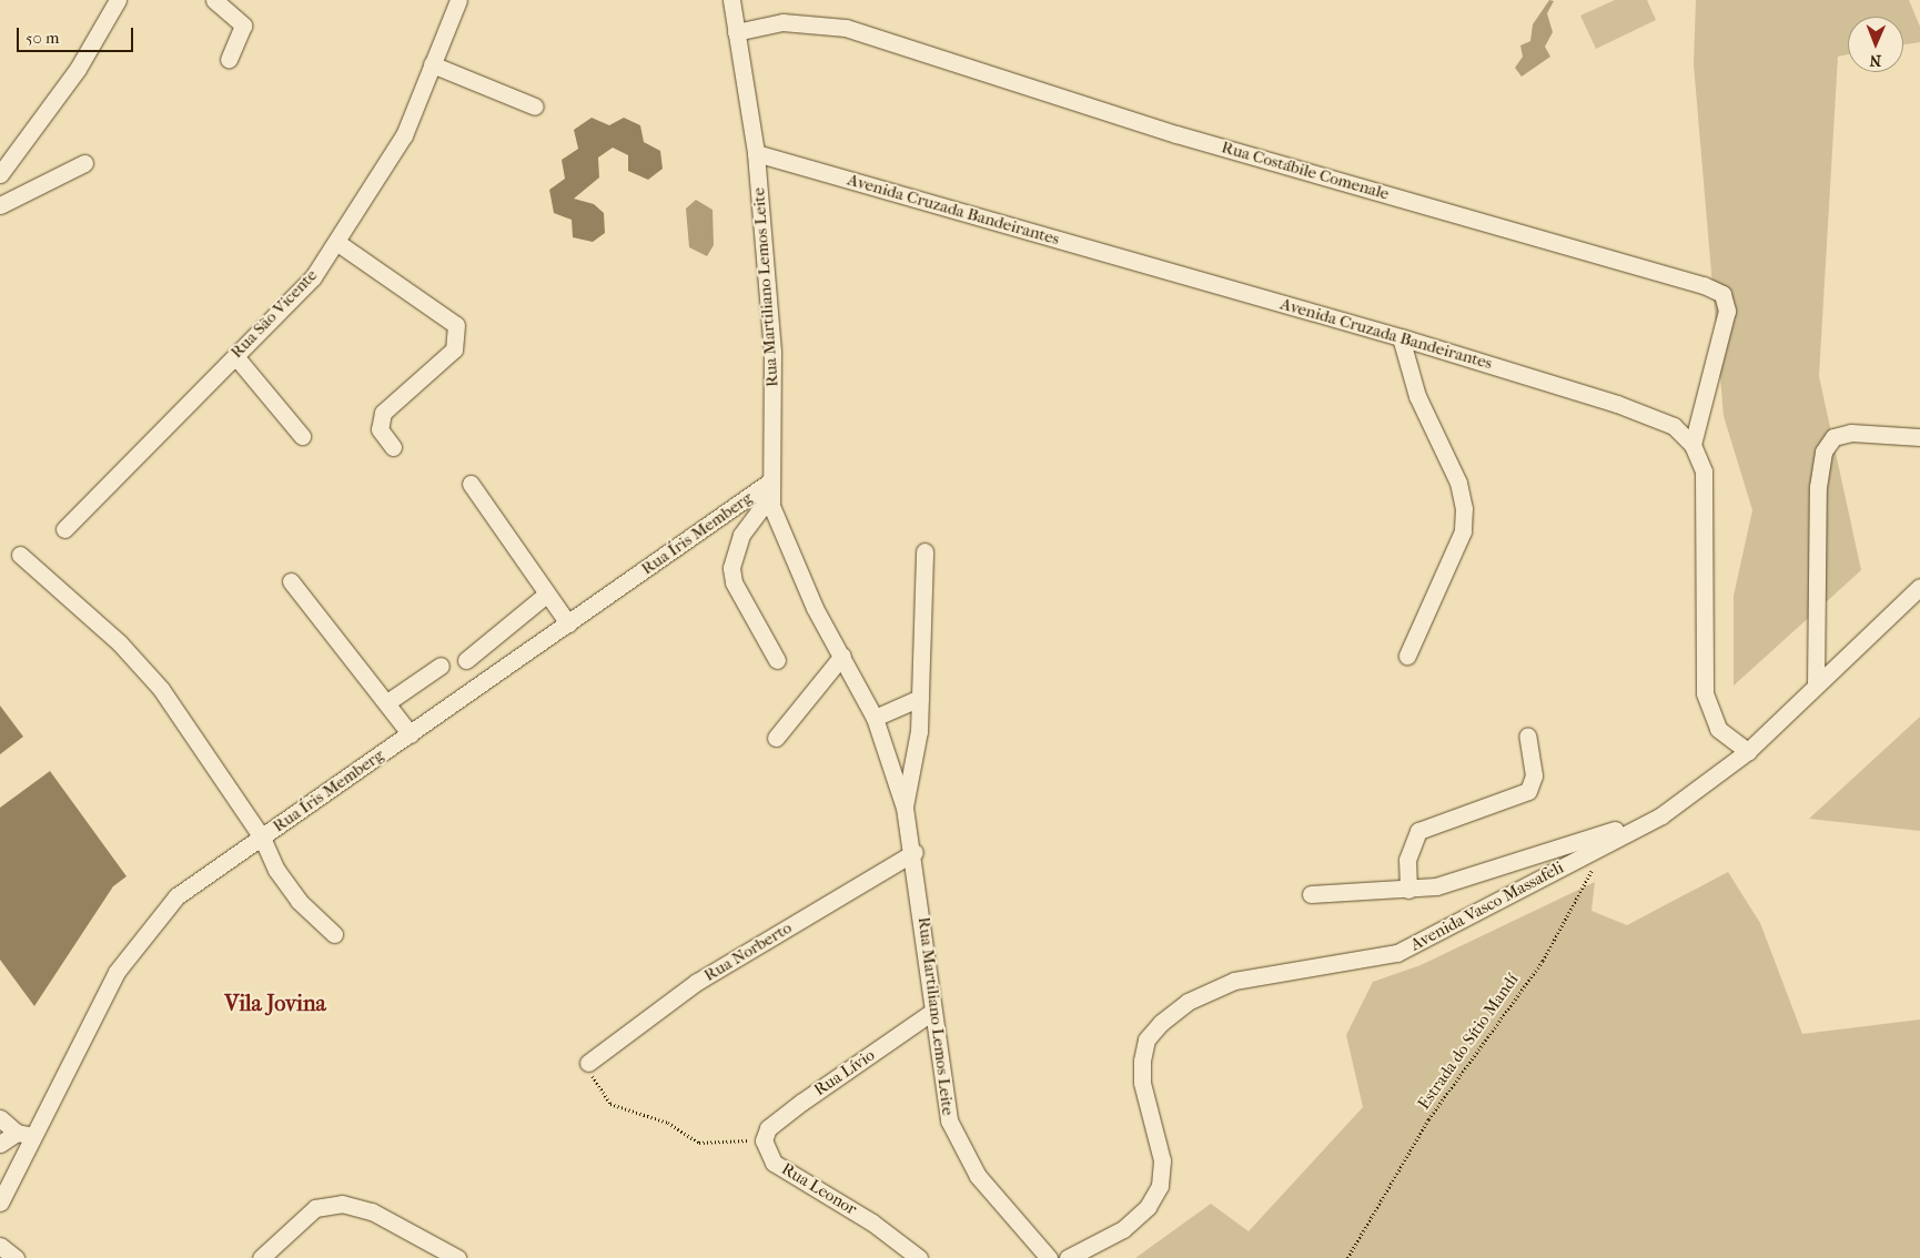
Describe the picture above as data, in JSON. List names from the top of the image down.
{
  "streets": {
    "street": [
      "Rua Costábile Comenale",
      "Avenida Cruzada Bandeirantes",
      "Rua Martiliano Lemos Leite",
      "Rua São Vicente",
      "Rua Íris Memberg",
      "Avenida Vasco Massafeli",
      "Rua Norberto",
      "Rua Lívio",
      "Rua Leonor"
    ],
    "path": ["Estrada do Sítio Mandí"]
  },
  "crossings": [
    ["Rua Costábile Comenale", "Avenida Cruzada Bandeirantes"],
    ["Rua Costábile Comenale", "Rua Martiliano Lemos Leite"],
    ["Avenida Cruzada Bandeirantes", "Rua Martiliano Lemos Leite"],
    ["Rua Martiliano Lemos Leite", "Rua Íris Memberg"],
    ["Rua Martiliano Lemos Leite", "Rua Norberto"],
    ["Rua Martiliano Lemos Leite", "Rua Lívio"],
    ["Rua Lívio", "Rua Leonor"]
  ],
  "districts": ["Vila Jovina"],
  "scale_bar": "50 m",
  "north": "bottom"
}
